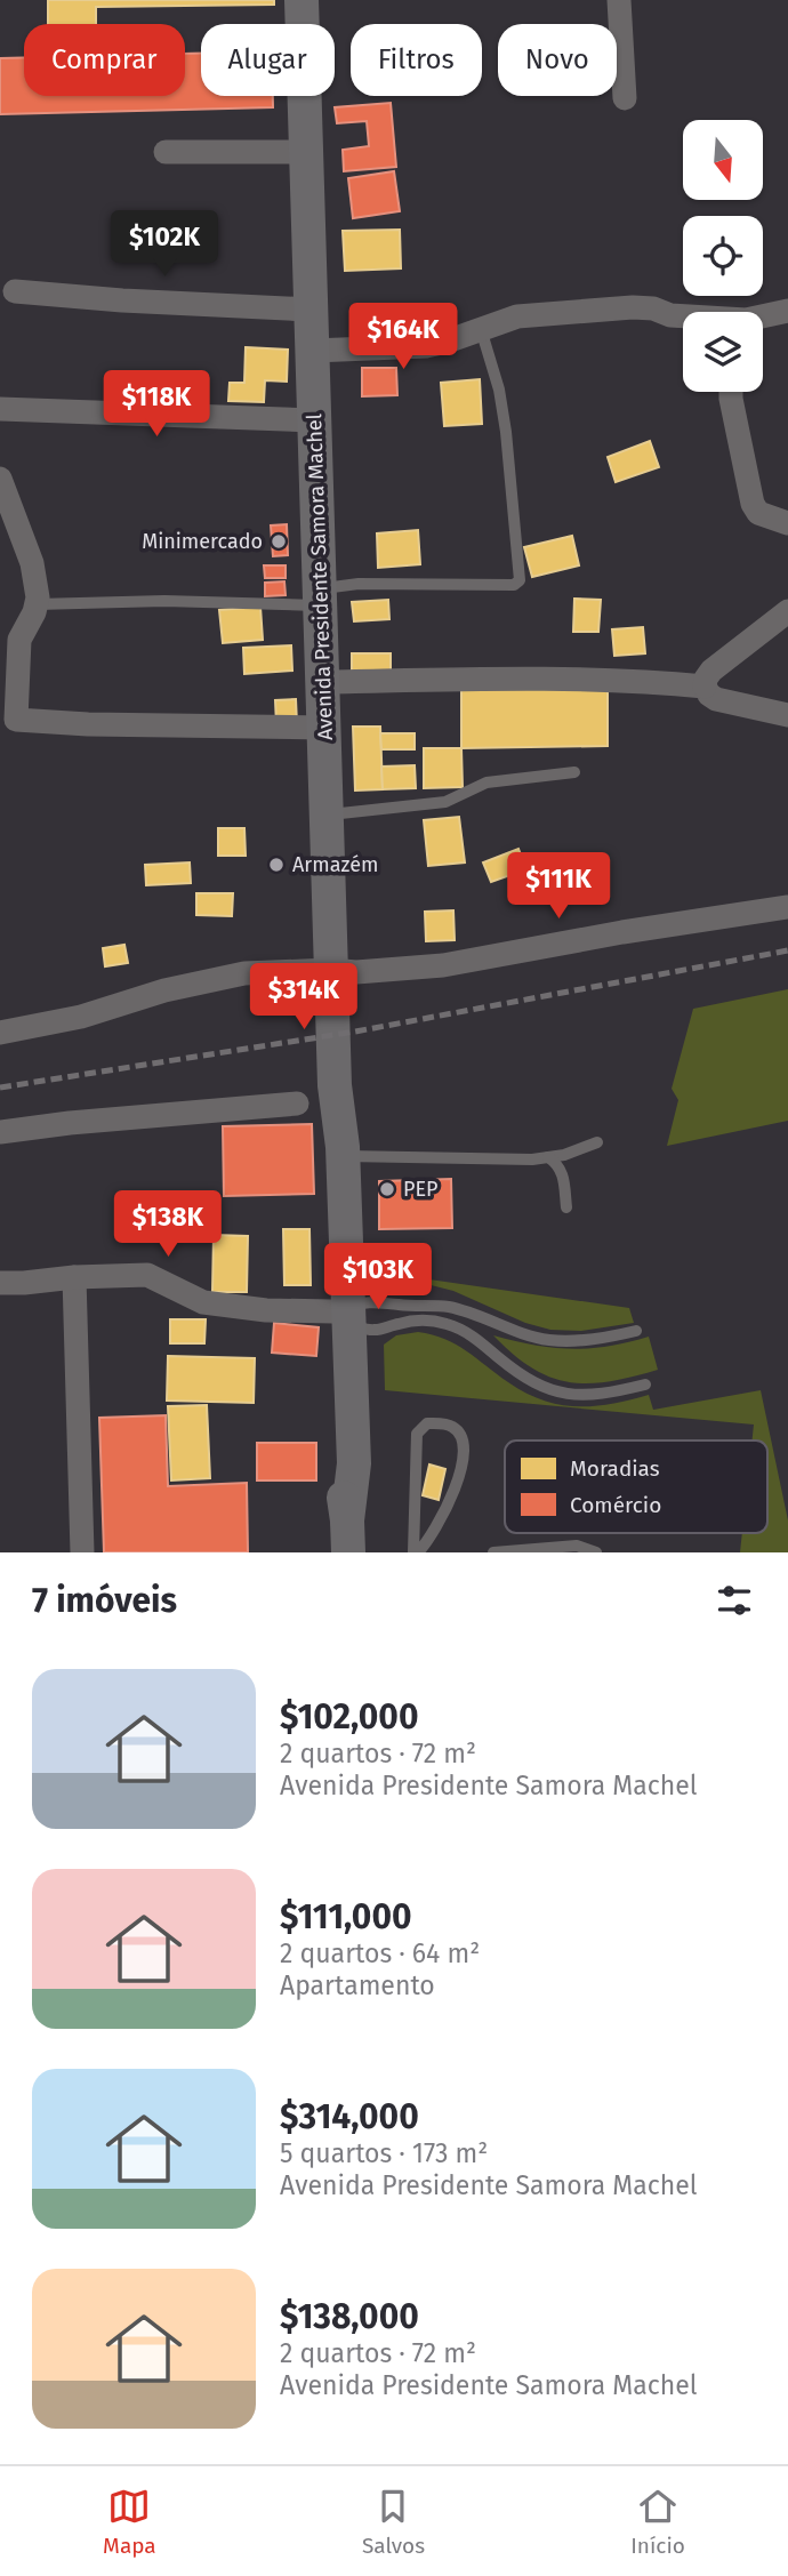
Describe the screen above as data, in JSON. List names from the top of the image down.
{
  "streets": {
    "main road": ["Avenida Presidente Samora Machel"]
  },
  "places": ["Minimercado", "Armazém", "PEP"],
  "legend": ["Moradias", "Comércio"],
  "north": "bottom",
  "page": {
    "chip": [
      "Comprar",
      "Alugar",
      "Filtros",
      "Novo"
    ],
    "price": [
      "$102K",
      "$164K",
      "$118K",
      "$111K",
      "$314K",
      "$138K",
      "$103K"
    ],
    "heading": "7 imóveis",
    "list": [
      {
        "name": "$102,000",
        "note": "2 quartos · 72 m² · Avenida Presidente Samora Machel"
      },
      {
        "name": "$111,000",
        "note": "2 quartos · 64 m² · Apartamento"
      },
      {
        "name": "$314,000",
        "note": "5 quartos · 173 m² · Avenida Presidente Samora Machel"
      },
      {
        "name": "$138,000",
        "note": "2 quartos · 72 m² · Avenida Presidente Samora Machel"
      }
    ],
    "tabs": ["Mapa", "Salvos", "Início"]
  }
}
